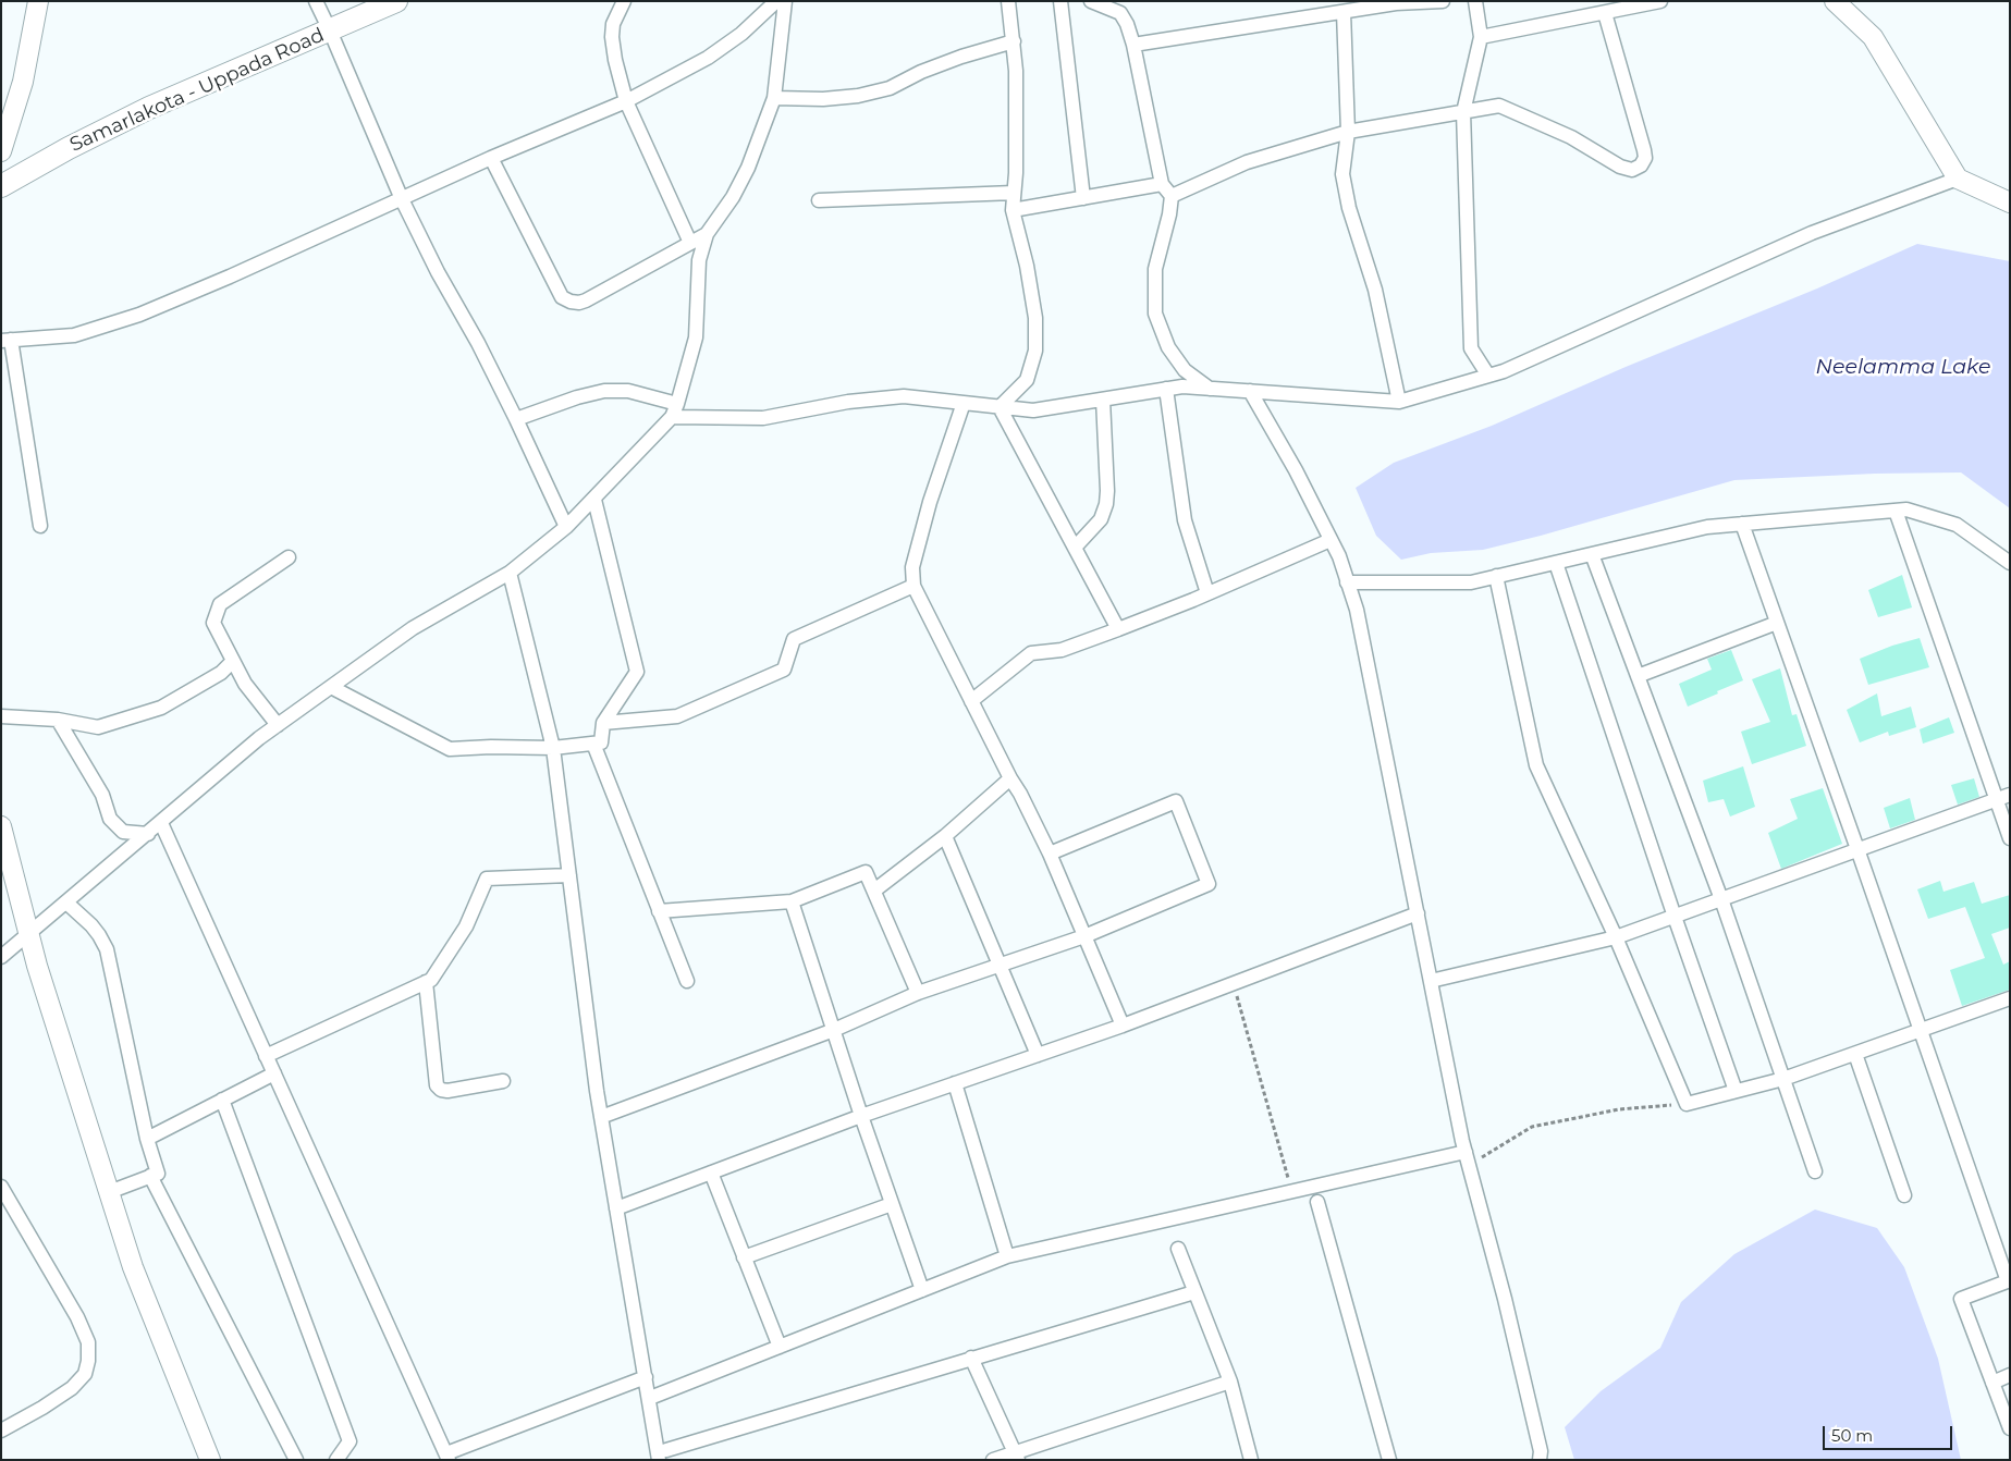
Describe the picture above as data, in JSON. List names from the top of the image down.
{
  "streets": {
    "main road": ["Samarlakota - Uppada Road"]
  },
  "water": ["Neelamma Lake"],
  "scale_bar": "50 m"
}
